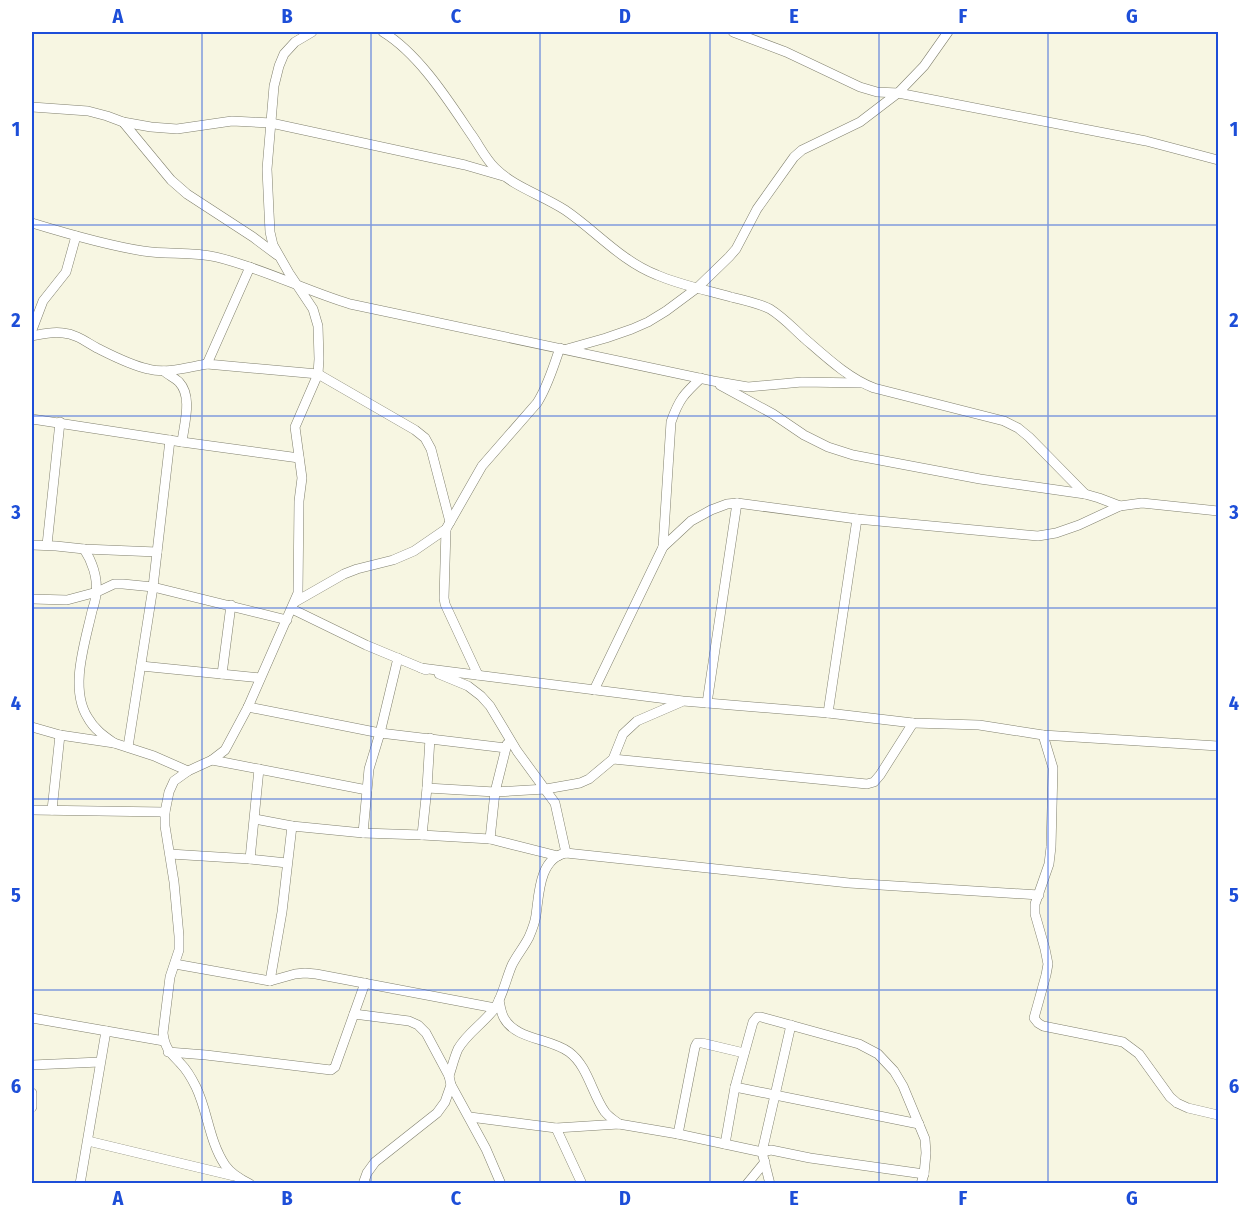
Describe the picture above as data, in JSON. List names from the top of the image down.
{
  "grid": {
    "columns": [
      "A",
      "B",
      "C",
      "D",
      "E",
      "F",
      "G"
    ],
    "rows": [
      "1",
      "2",
      "3",
      "4",
      "5",
      "6"
    ]
  }
}
